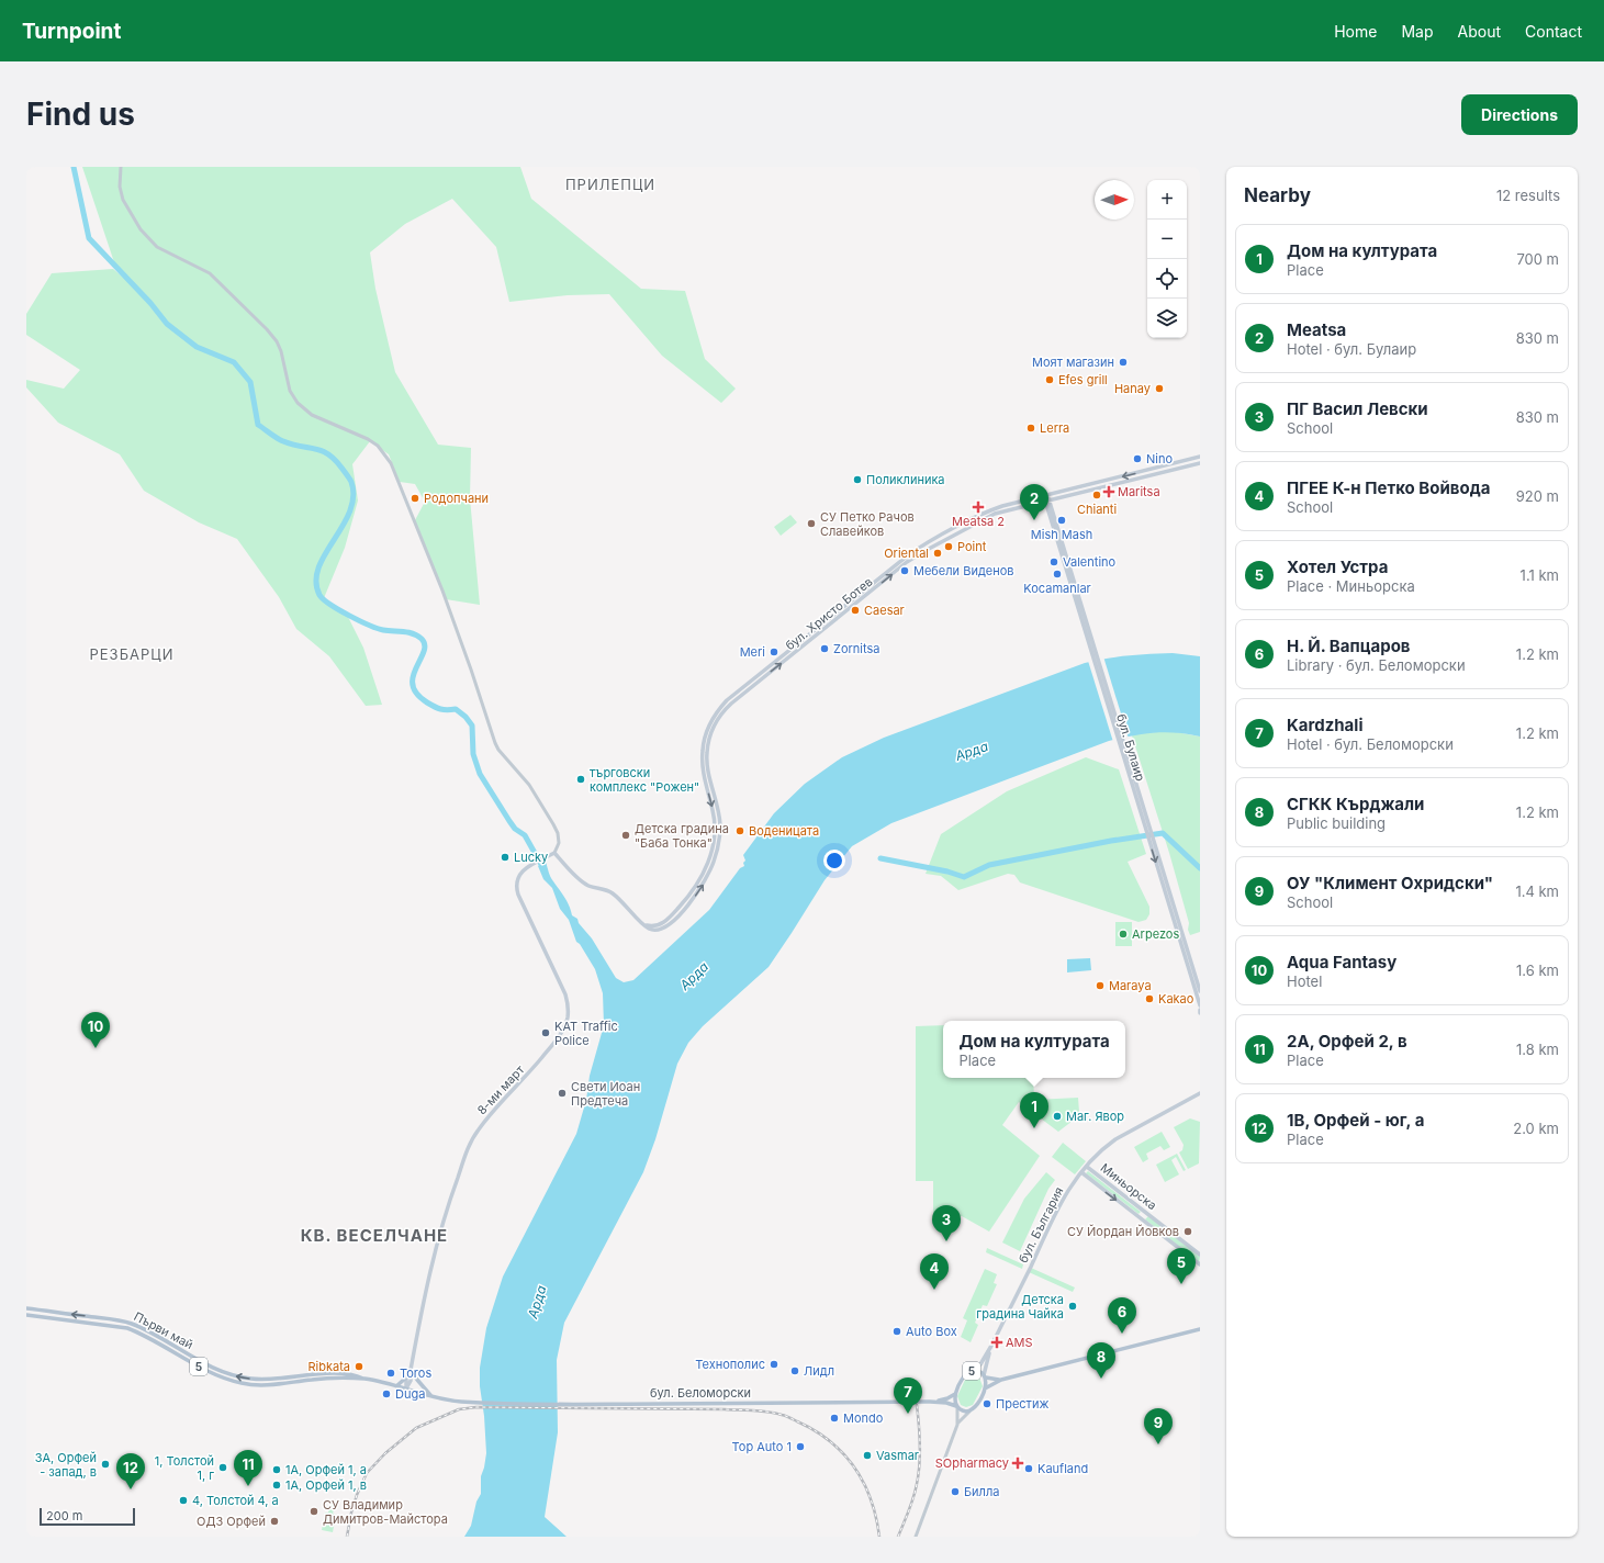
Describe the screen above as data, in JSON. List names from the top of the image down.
{
  "streets": {
    "main road": [
      "бул. Христо Ботев",
      "бул. Булаир",
      "8-ми март",
      "Миньорска",
      "бул. България",
      "Първи май",
      "5",
      "бул. Беломорски"
    ]
  },
  "crossings": [
    ["бул. Христо Ботев", "бул. Булаир"],
    ["8-ми март", "Първи май"],
    ["Миньорска", "бул. България"],
    ["бул. България", "5"],
    ["бул. България", "бул. Беломорски"],
    ["Първи май", "бул. Беломорски"],
    ["5", "бул. Беломорски"]
  ],
  "districts": ["ПРИЛЕПЦИ", "РЕЗБАРЦИ", "КВ. ВЕСЕЛЧАНЕ"],
  "water": ["Арда"],
  "places": {
    "other": [
      "Моят магазин",
      "Efes grill",
      "Hanay",
      "Lerra",
      "Nino",
      "Поликлиника",
      "Chianti",
      "Родопчани",
      "Mish Mash",
      "СУ Петко Рачов Славейков",
      "Point",
      "Oriental",
      "Valentino",
      "Мебели Виденов",
      "Kocamanlar",
      "Caesar",
      "Zornitsa",
      "Meri",
      "търговски комплекс \"Рожен\"",
      "Воденицата",
      "Детска градина \"Баба Тонка\"",
      "Lucky",
      "Arpezos",
      "Maraya",
      "Kakao",
      "KAT Traffic Police",
      "Свети Иоан Предтеча",
      "Маг. Явор",
      "СУ Йордан Йовков",
      "Детска градина Чайка",
      "Auto Box",
      "Технополис",
      "Ribkata",
      "Лидл",
      "Toros",
      "Duga",
      "Престиж",
      "Mondo",
      "Top Auto 1",
      "Vasmar",
      "3А, Орфей - запад, в",
      "1, Толстой 1, г",
      "Kaufland",
      "1А, Орфей 1, а",
      "1А, Орфей 1, в",
      "Билла",
      "4, Толстой 4, а",
      "СУ Владимир Димитров-Майстора",
      "ОДЗ Орфей"
    ],
    "health": [
      "Maritsa",
      "Meatsa 2",
      "AMS",
      "SOpharmacy"
    ]
  },
  "scale_bar": "200 m",
  "north": "right",
  "page": {
    "header": "Turnpoint",
    "nav": [
      "Home",
      "Map",
      "About",
      "Contact"
    ],
    "buttons": "Directions",
    "title": "Find us",
    "heading": ["Nearby", "12 results"],
    "map_buttons": ["+", "−"],
    "list": [
      {
        "mark": "1",
        "name": "Дом на културата",
        "note": "Place",
        "value": "700 m"
      },
      {
        "mark": "2",
        "name": "Meatsa",
        "note": "Hotel · бул. Булаир",
        "value": "830 m"
      },
      {
        "mark": "3",
        "name": "ПГ Васил Левски",
        "note": "School",
        "value": "830 m"
      },
      {
        "mark": "4",
        "name": "ПГЕЕ К-н Петко Войвода",
        "note": "School",
        "value": "920 m"
      },
      {
        "mark": "5",
        "name": "Хотел Устра",
        "note": "Place · Миньорска",
        "value": "1.1 km"
      },
      {
        "mark": "6",
        "name": "Н. Й. Вапцаров",
        "note": "Library · бул. Беломорски",
        "value": "1.2 km"
      },
      {
        "mark": "7",
        "name": "Kardzhali",
        "note": "Hotel · бул. Беломорски",
        "value": "1.2 km"
      },
      {
        "mark": "8",
        "name": "СГКК Кърджали",
        "note": "Public building",
        "value": "1.2 km"
      },
      {
        "mark": "9",
        "name": "ОУ \"Климент Охридски\"",
        "note": "School",
        "value": "1.4 km"
      },
      {
        "mark": "10",
        "name": "Aqua Fantasy",
        "note": "Hotel",
        "value": "1.6 km"
      },
      {
        "mark": "11",
        "name": "2А, Орфей 2, в",
        "note": "Place",
        "value": "1.8 km"
      },
      {
        "mark": "12",
        "name": "1В, Орфей - юг, а",
        "note": "Place",
        "value": "2.0 km"
      }
    ],
    "pins": [
      "2",
      "10",
      "1",
      "3",
      "5",
      "4",
      "6",
      "8",
      "7",
      "9",
      "11",
      "12"
    ],
    "popup": ["Дом на културата", "Place"],
    "scale": "200 m"
  }
}
